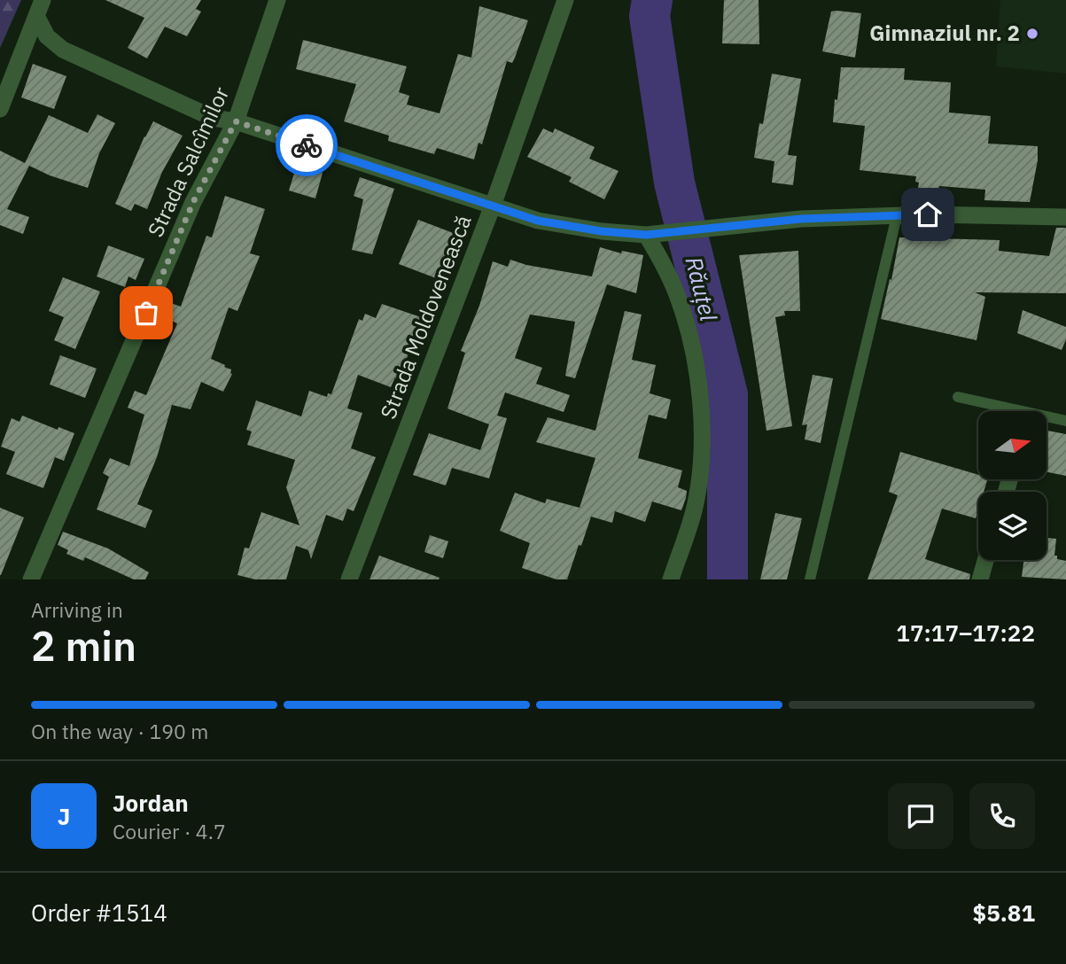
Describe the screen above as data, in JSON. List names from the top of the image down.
{
  "streets": {
    "street": ["Strada Salcîmilor", "Strada Moldovenească"]
  },
  "water": ["Răuțel"],
  "places": ["Gimnaziul nr. 2"],
  "north": "right",
  "page": {
    "heading": ["2 min", "Arriving in", "17:17–17:22"],
    "panel": [
      "Jordan",
      "Courier · 4.7",
      "Order #1514",
      "$5.81"
    ],
    "bar": "On the way · 190 m",
    "round": "J"
  }
}
